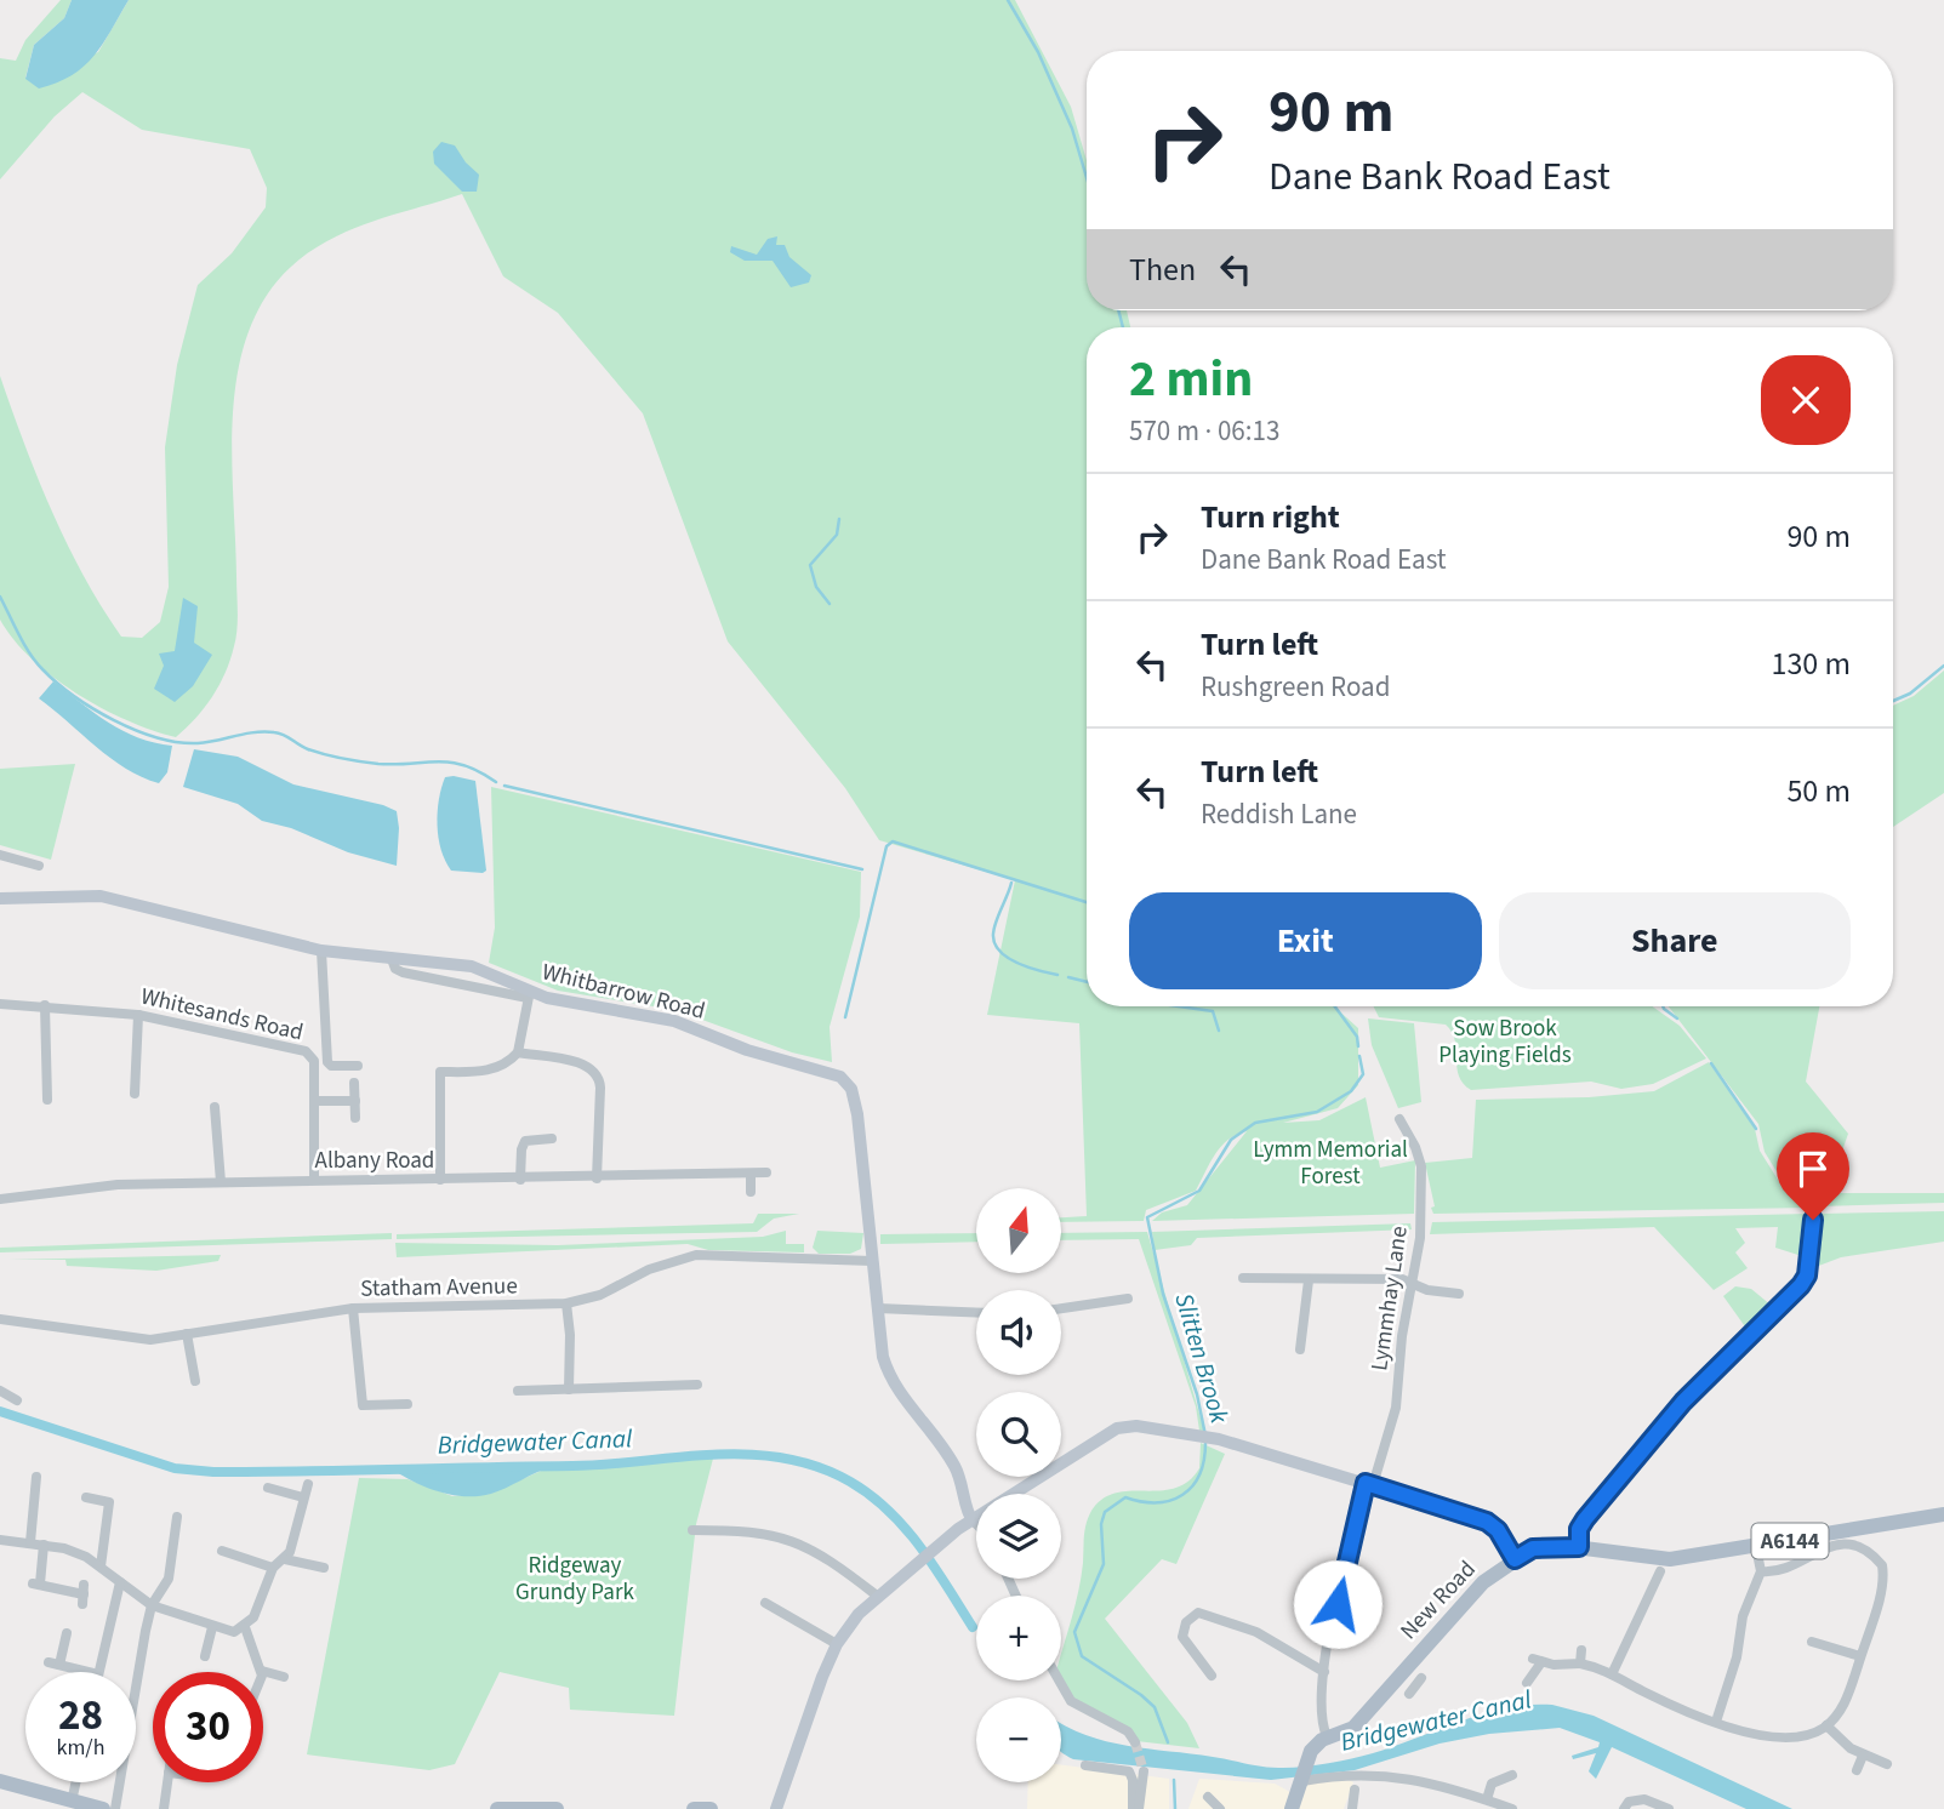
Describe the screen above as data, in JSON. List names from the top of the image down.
{
  "streets": {
    "main road": ["A6144", "New Road"],
    "street": [
      "Whitbarrow Road",
      "Whitesands Road",
      "Albany Road",
      "Statham Avenue",
      "Lymmhay Lane"
    ]
  },
  "crossings": [
    ["Whitbarrow Road", "Statham Avenue"],
    ["Whitesands Road", "Albany Road"],
    ["Lymmhay Lane", "New Road"],
    ["A6144", "New Road"]
  ],
  "water": ["Slitten Brook", "Bridgewater Canal"],
  "parks": ["Sow Brook Playing Fields", "Lymm Memorial Forest", "Ridgeway Grundy Park"],
  "north": "top",
  "page": {
    "turn": ["90 m", "Dane Bank Road East"],
    "then": "Then",
    "heading": ["2 min", "570 m · 06:13"],
    "list": [
      {
        "name": "Turn right",
        "note": "Dane Bank Road East",
        "value": "90 m"
      },
      {
        "name": "Turn left",
        "note": "Rushgreen Road",
        "value": "130 m"
      },
      {
        "name": "Turn left",
        "note": "Reddish Lane",
        "value": "50 m"
      }
    ],
    "buttons": ["Exit", "Share"],
    "map_buttons": ["+", "−"],
    "speed": "28 km/h",
    "limit": "30"
  }
}
